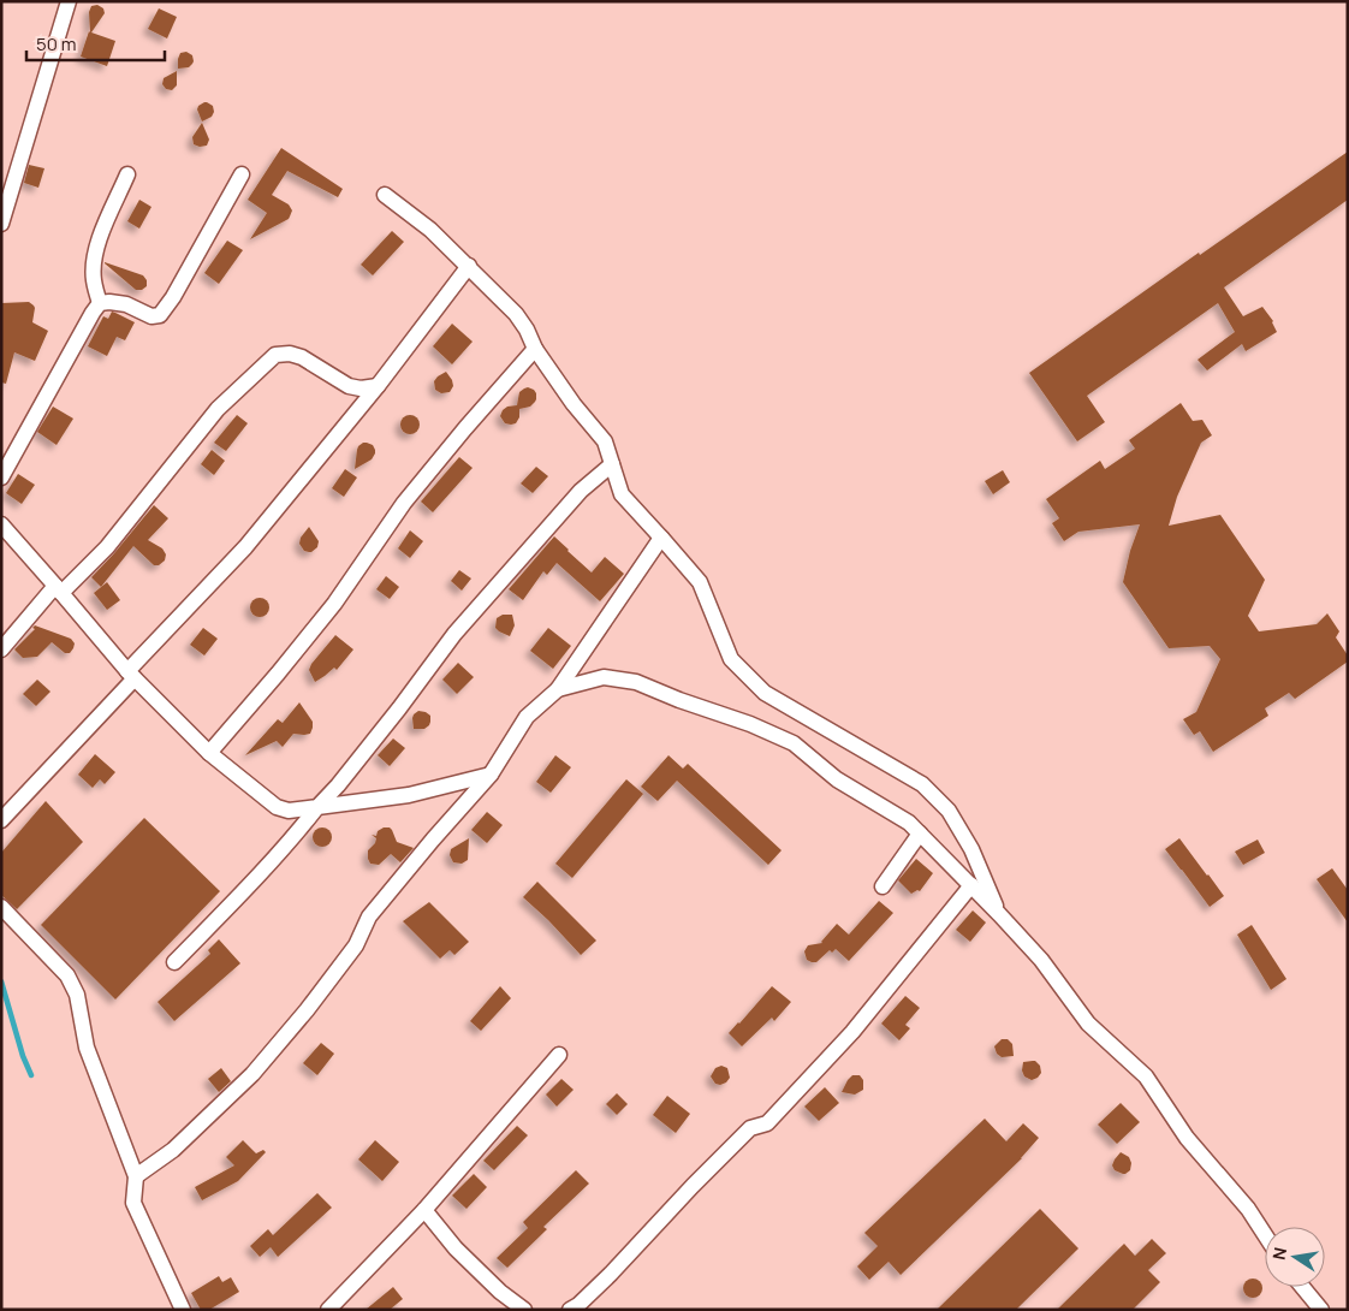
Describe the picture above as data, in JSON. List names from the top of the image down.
{
  "scale_bar": "50 m",
  "north": "left"
}
